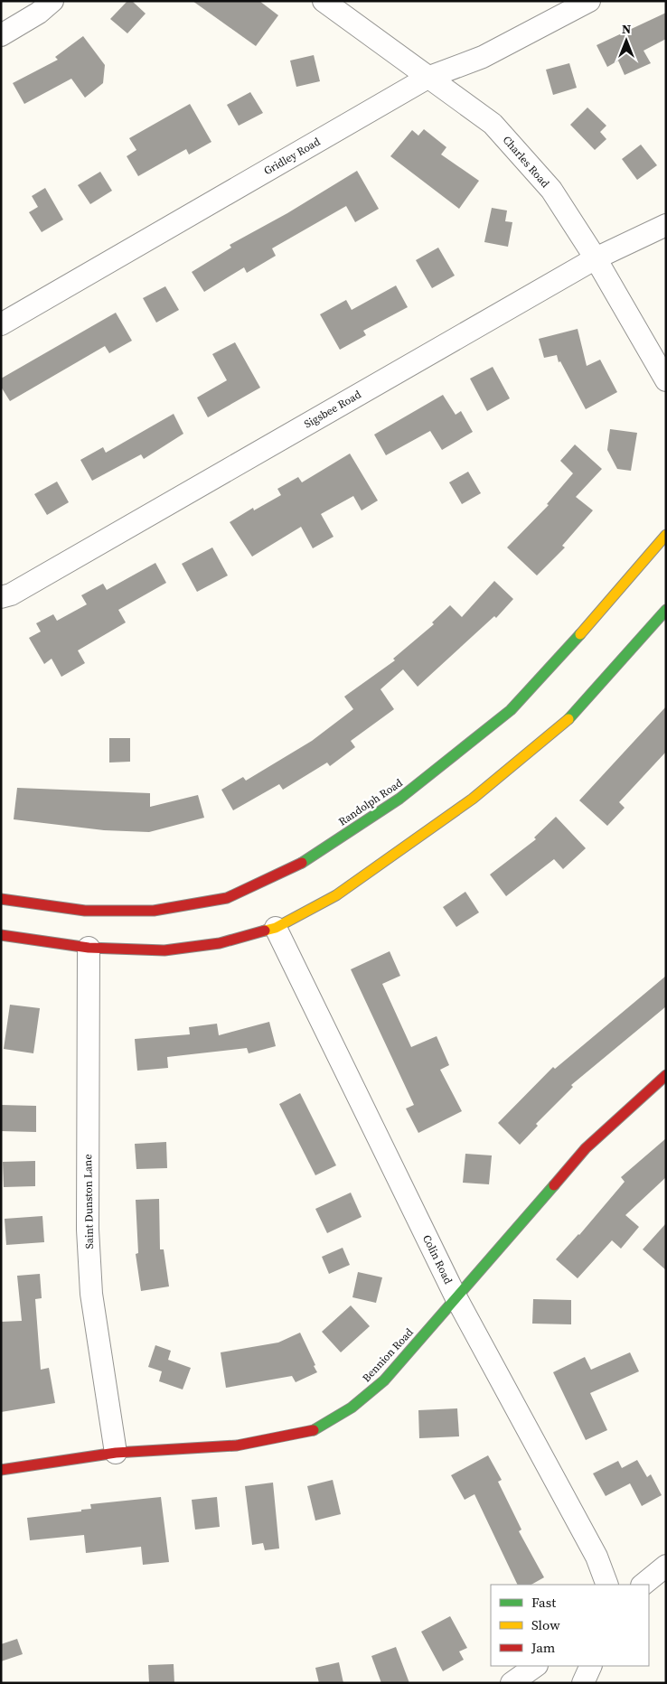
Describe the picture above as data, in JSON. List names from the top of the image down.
{
  "streets": {
    "main road": ["Randolph Road", "Bennion Road"],
    "street": [
      "Gridley Road",
      "Charles Road",
      "Sigsbee Road",
      "Saint Dunston Lane",
      "Colin Road"
    ]
  },
  "crossings": [
    ["Gridley Road", "Charles Road"],
    ["Charles Road", "Sigsbee Road"],
    ["Saint Dunston Lane", "Bennion Road"],
    ["Colin Road", "Bennion Road"]
  ],
  "legend": ["Fast", "Slow", "Jam"],
  "north": "top"
}
